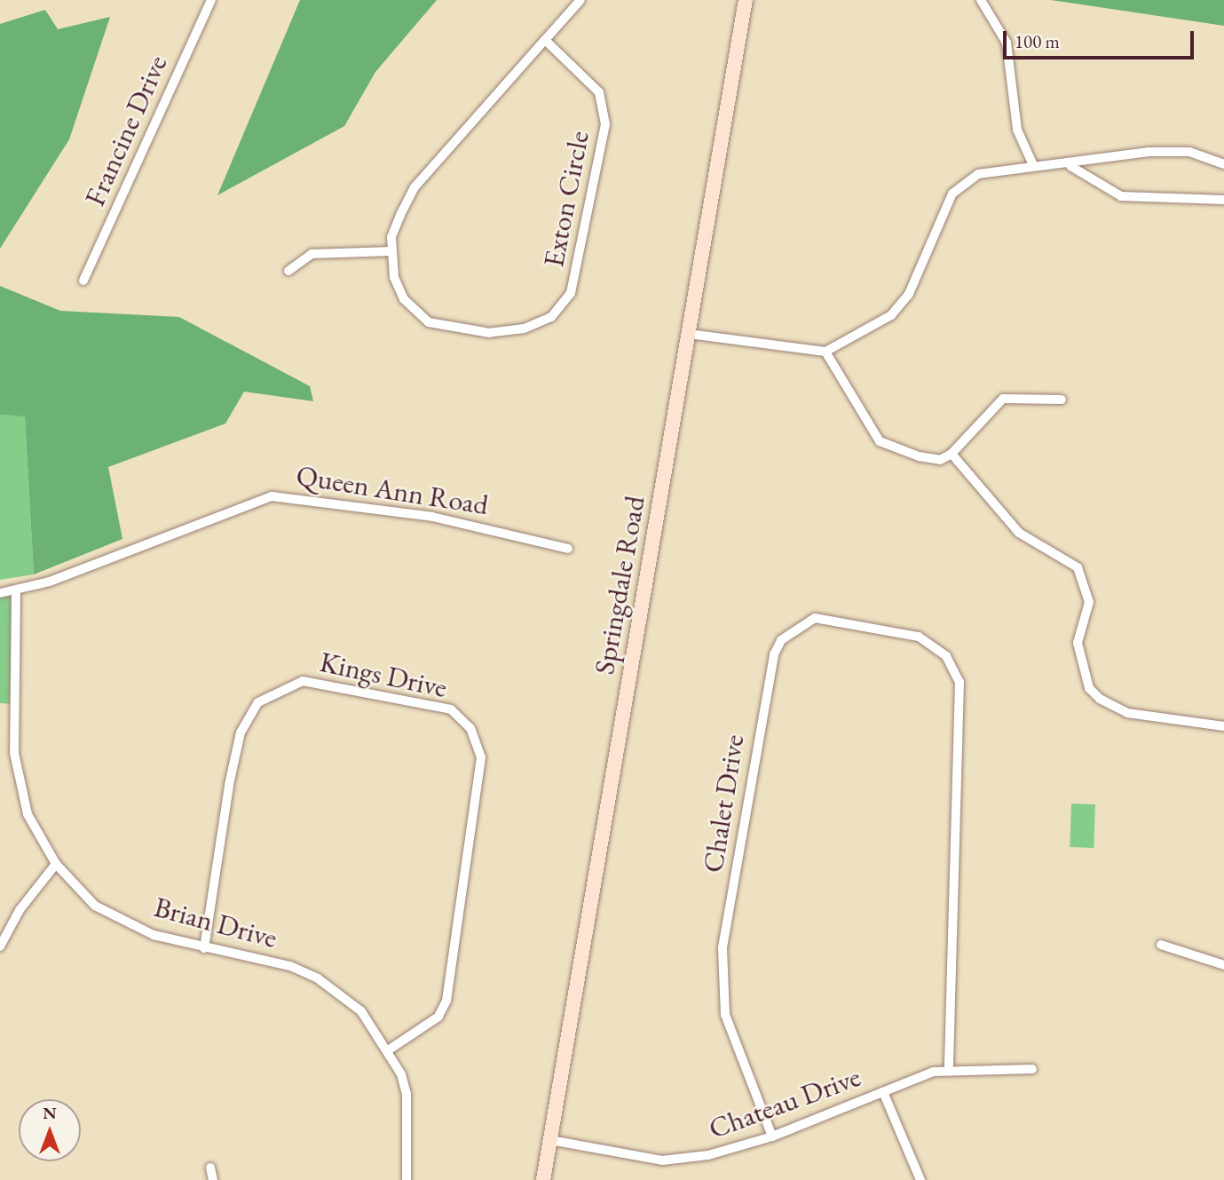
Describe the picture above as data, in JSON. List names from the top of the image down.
{
  "streets": {
    "main road": ["Springdale Road"],
    "street": [
      "Francine Drive",
      "Exton Circle",
      "Queen Ann Road",
      "Kings Drive",
      "Chalet Drive",
      "Brian Drive",
      "Chateau Drive"
    ]
  },
  "crossings": [
    ["Queen Ann Road", "Brian Drive"],
    ["Springdale Road", "Chateau Drive"],
    ["Kings Drive", "Brian Drive"],
    ["Chalet Drive", "Chateau Drive"]
  ],
  "scale_bar": "100 m",
  "north": "top"
}
